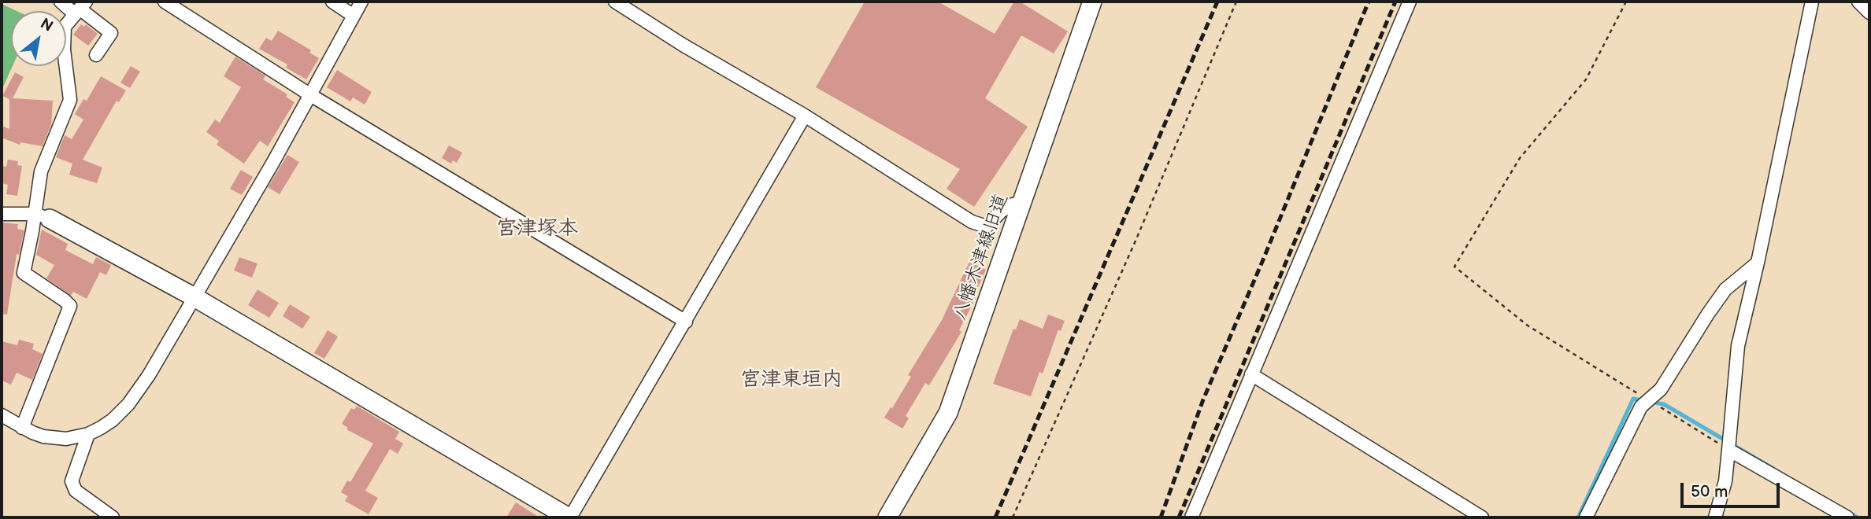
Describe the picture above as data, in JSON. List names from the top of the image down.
{
  "streets": {
    "street": ["八幡木津線旧道"]
  },
  "districts": ["宮津塚本", "宮津東垣内"],
  "scale_bar": "50 m",
  "north": "top right"
}
